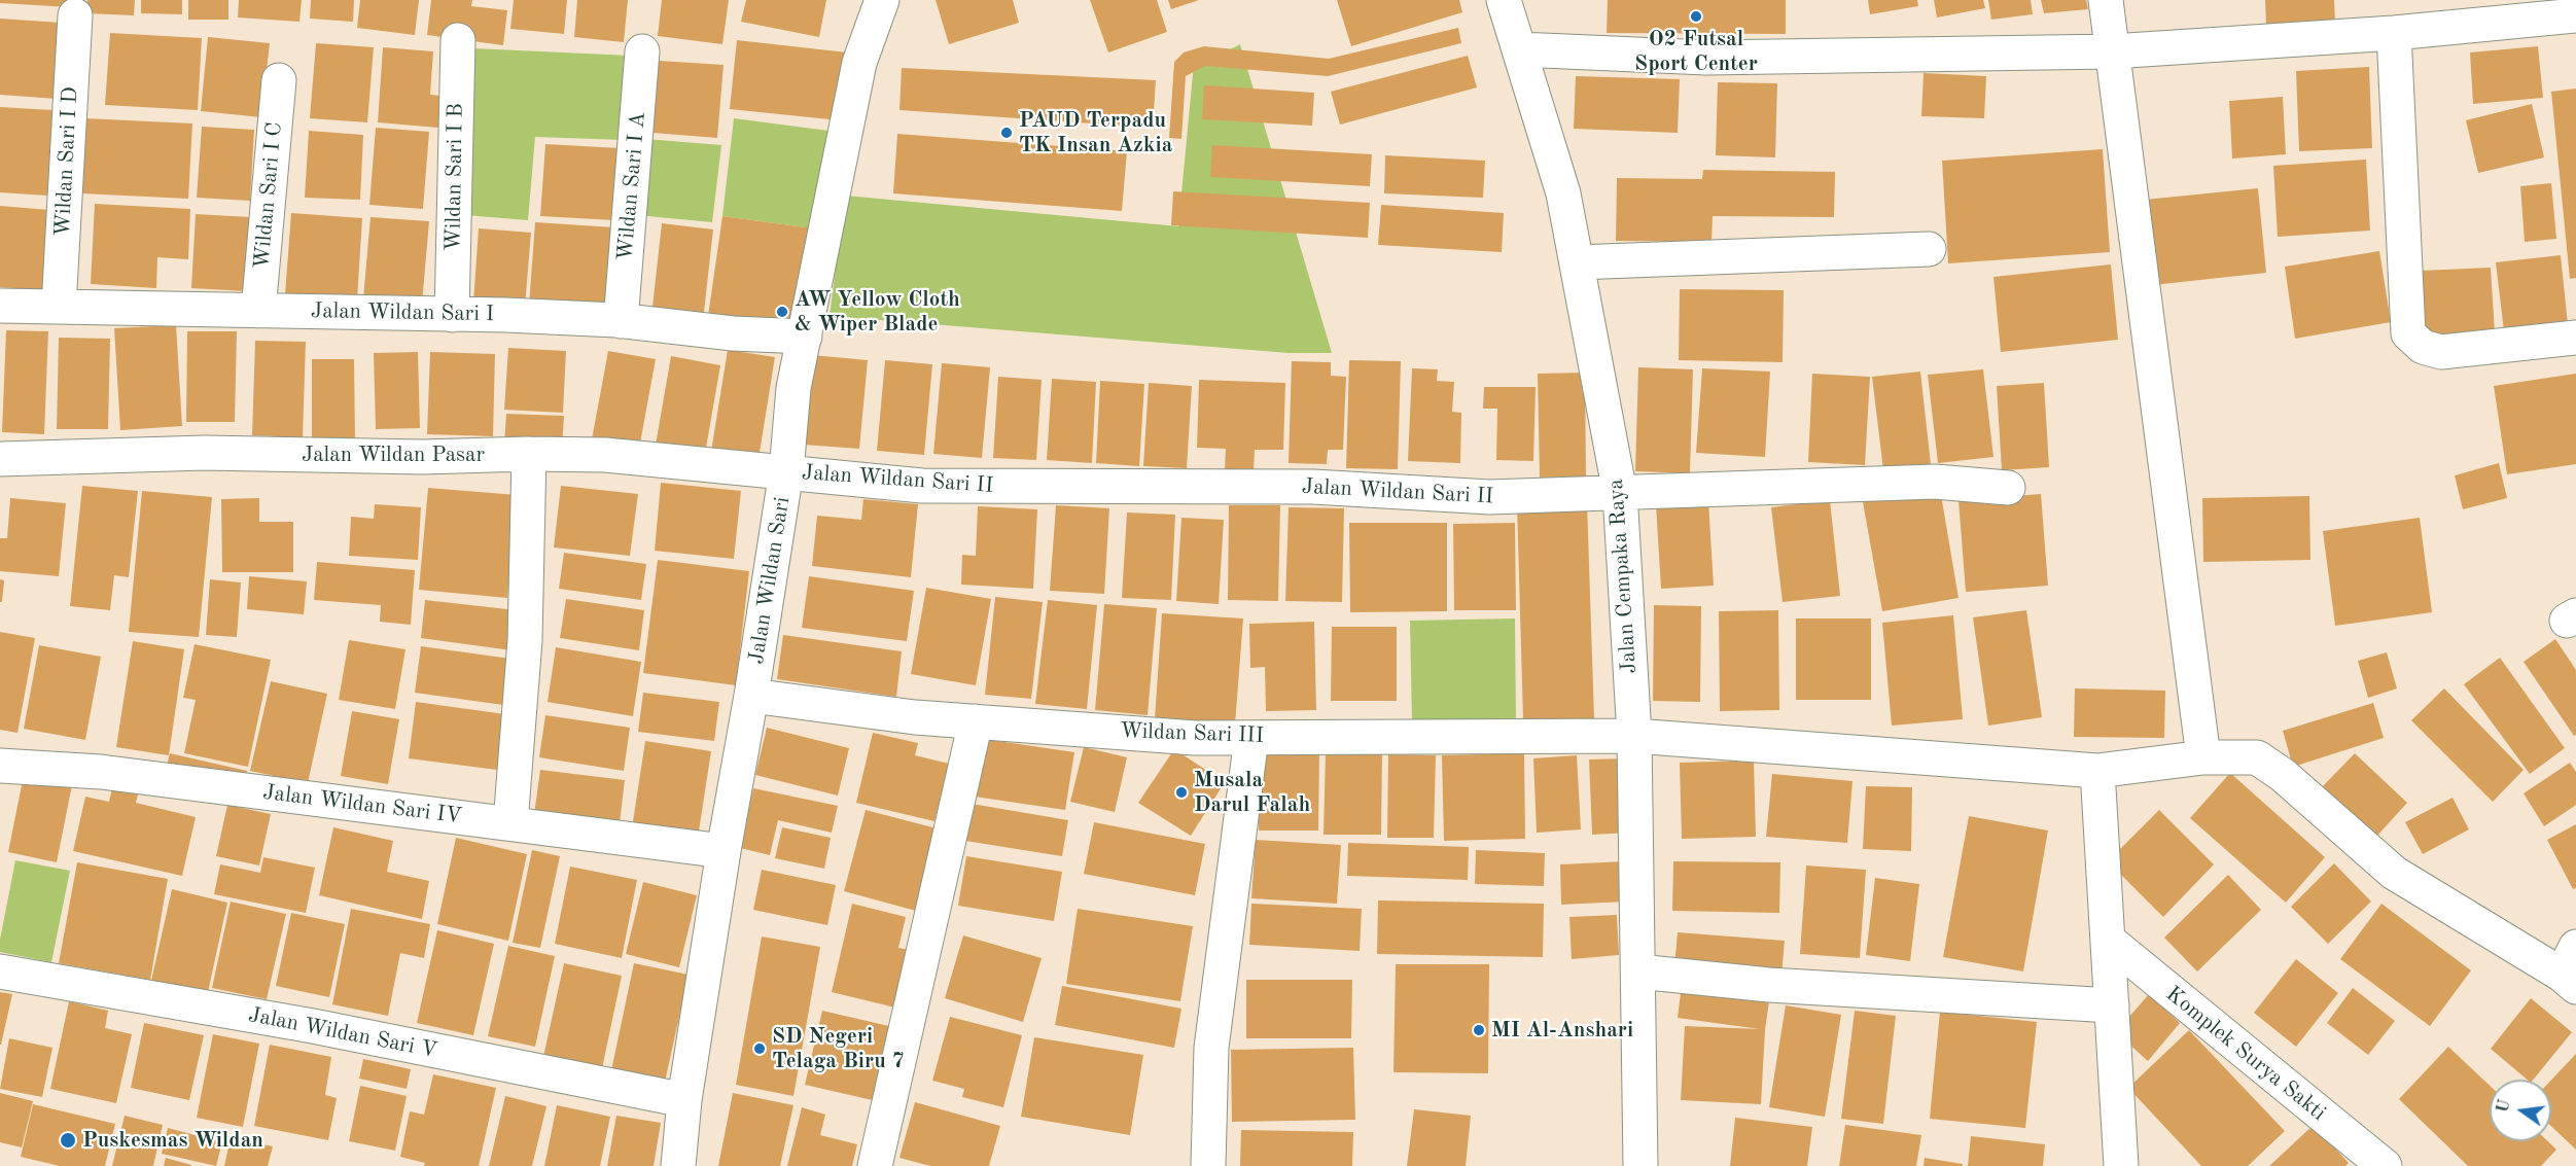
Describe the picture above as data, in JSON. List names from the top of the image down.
{
  "streets": {
    "street": [
      "Wildan Sari I D",
      "Wildan Sari I B",
      "Wildan Sari I A",
      "Wildan Sari I C",
      "Jalan Wildan Sari I",
      "Jalan Wildan Pasar",
      "Jalan Wildan Sari II",
      "Jalan Cempaka Raya",
      "Jalan Wildan Sari",
      "Wildan Sari III",
      "Jalan Wildan Sari IV",
      "Jalan Wildan Sari V",
      "Komplek Surya Sakti"
    ]
  },
  "crossings": [
    ["Wildan Sari I D", "Jalan Wildan Sari I"],
    ["Wildan Sari I B", "Jalan Wildan Sari I"],
    ["Wildan Sari I A", "Jalan Wildan Sari I"],
    ["Wildan Sari I C", "Jalan Wildan Sari I"],
    ["Jalan Wildan Sari I", "Jalan Wildan Sari"],
    ["Jalan Wildan Pasar", "Jalan Wildan Sari II"],
    ["Jalan Wildan Pasar", "Jalan Wildan Sari"],
    ["Jalan Wildan Sari II", "Jalan Cempaka Raya"],
    ["Jalan Wildan Sari II", "Jalan Wildan Sari"],
    ["Jalan Cempaka Raya", "Wildan Sari III"],
    ["Jalan Wildan Sari", "Wildan Sari III"],
    ["Jalan Wildan Sari", "Jalan Wildan Sari IV"],
    ["Jalan Wildan Sari", "Jalan Wildan Sari V"]
  ],
  "places": [
    "O2 Futsal Sport Center",
    "PAUD Terpadu TK Insan Azkia",
    "AW Yellow Cloth & Wiper Blade",
    "Musala Darul Falah",
    "MI Al-Anshari",
    "SD Negeri Telaga Biru 7",
    "Puskesmas Wildan"
  ],
  "north": "left"
}
